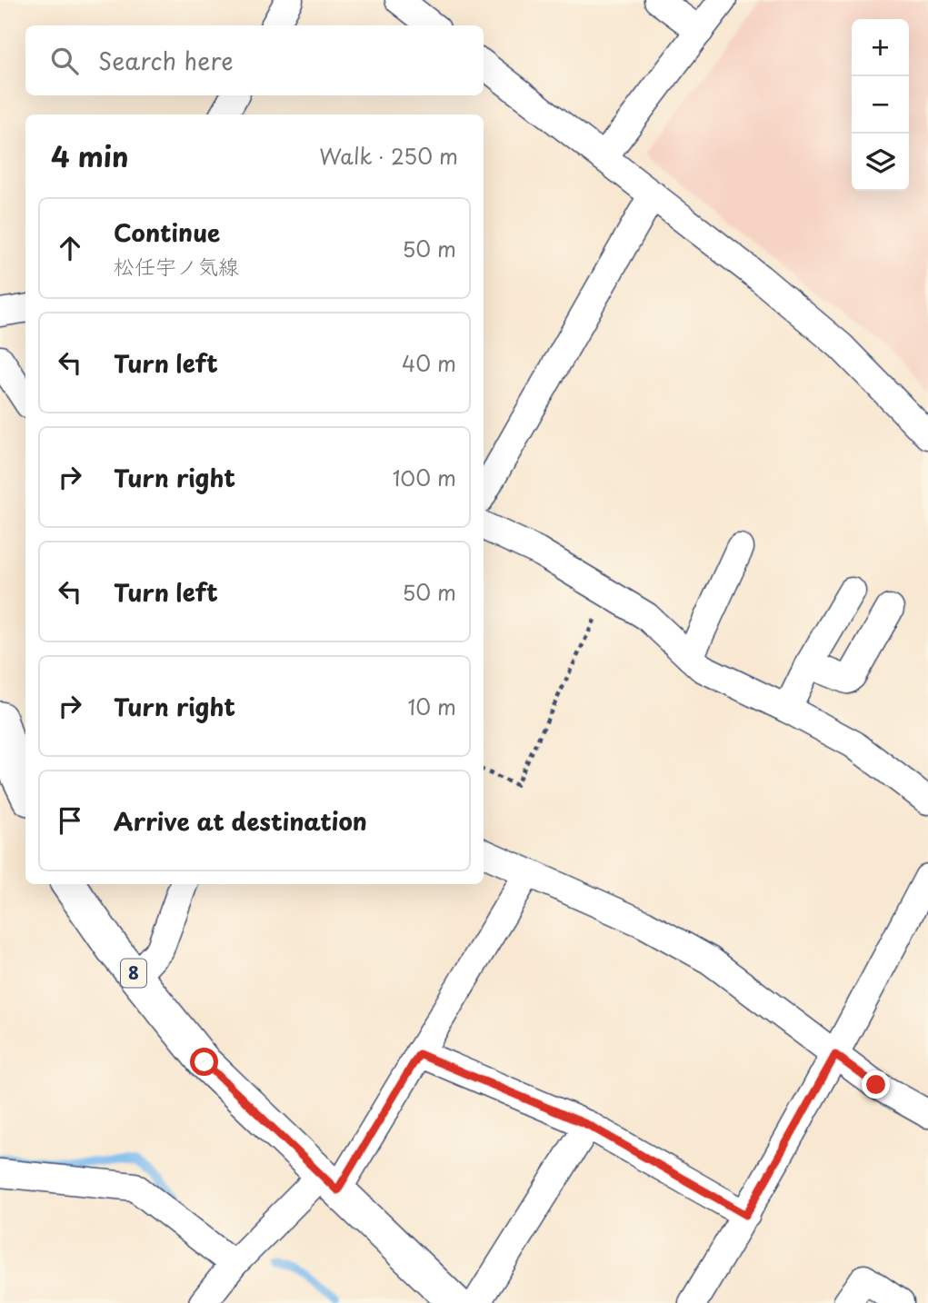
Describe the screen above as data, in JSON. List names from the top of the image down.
{
  "streets": {
    "main road": ["8"]
  },
  "page": {
    "map_buttons": ["+", "−"],
    "search": "Search here",
    "heading": ["4 min", "Walk · 250 m"],
    "list": [
      ["Continue", "松任宇ノ気線", "50 m"],
      ["Turn left", "40 m"],
      ["Turn right", "100 m"],
      ["Turn left", "50 m"],
      ["Turn right", "10 m"],
      "Arrive at destination"
    ]
  }
}
